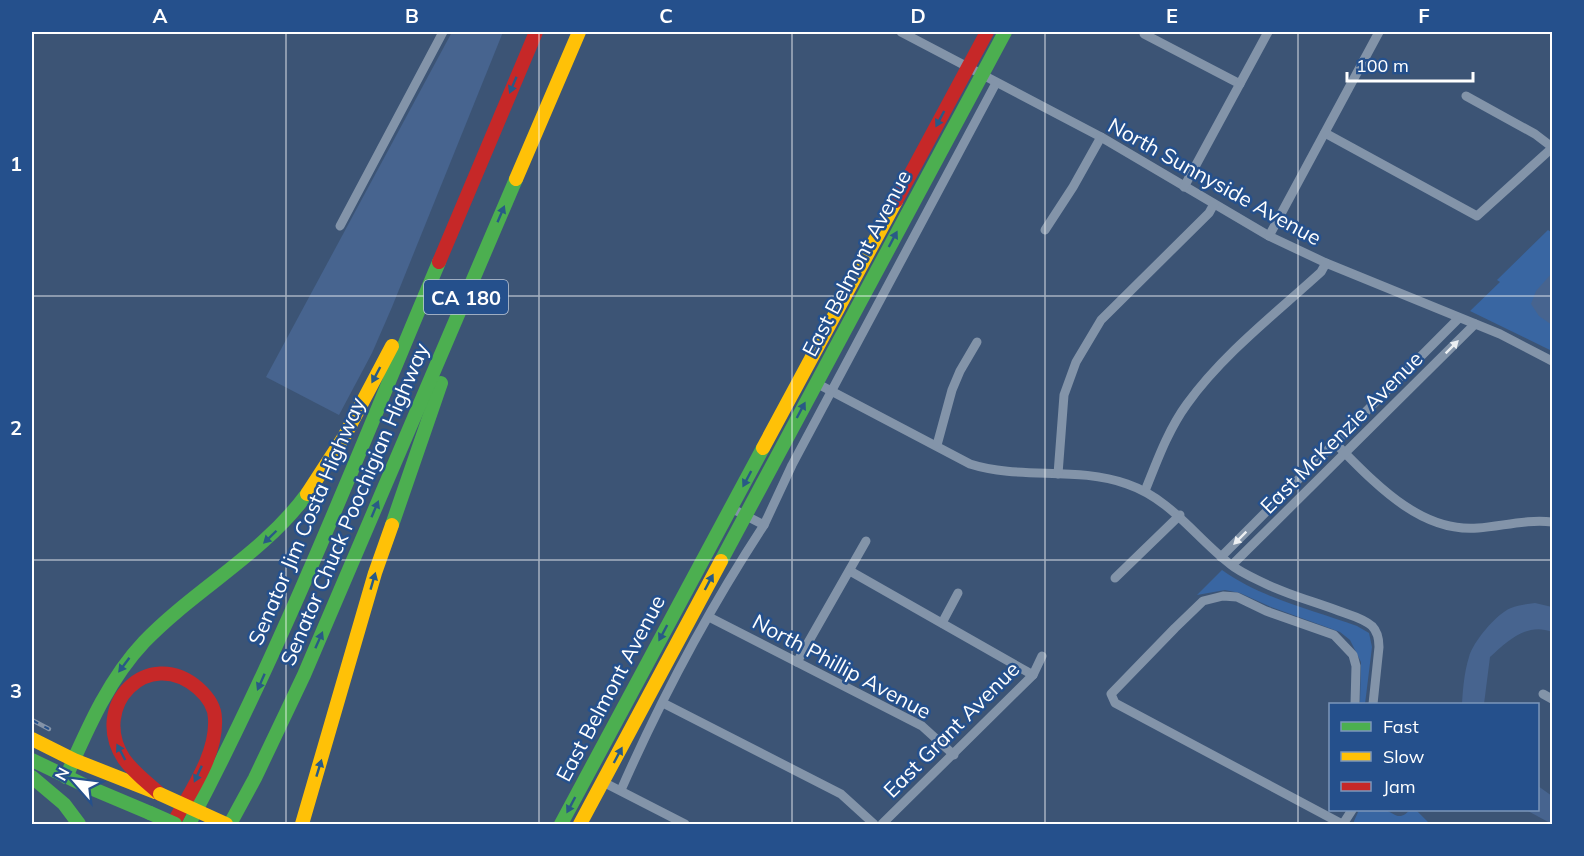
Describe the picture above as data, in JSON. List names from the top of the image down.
{
  "streets": {
    "main road": [
      "East Belmont Avenue",
      "CA 180",
      "Senator Chuck Poochigian Highway",
      "Senator Jim Costa Highway"
    ],
    "street": [
      "North Sunnyside Avenue",
      "East McKenzie Avenue",
      "North Phillip Avenue",
      "East Grant Avenue"
    ]
  },
  "crossings": [
    ["North Sunnyside Avenue", "East Belmont Avenue"],
    ["North Sunnyside Avenue", "East McKenzie Avenue"],
    ["East Belmont Avenue", "North Phillip Avenue"],
    ["CA 180", "Senator Jim Costa Highway"],
    ["North Phillip Avenue", "East Grant Avenue"]
  ],
  "legend": ["Fast", "Slow", "Jam"],
  "scale_bar": "100 m",
  "north": "top left",
  "grid": {
    "columns": [
      "A",
      "B",
      "C",
      "D",
      "E",
      "F"
    ],
    "rows": ["1", "2", "3"]
  }
}
